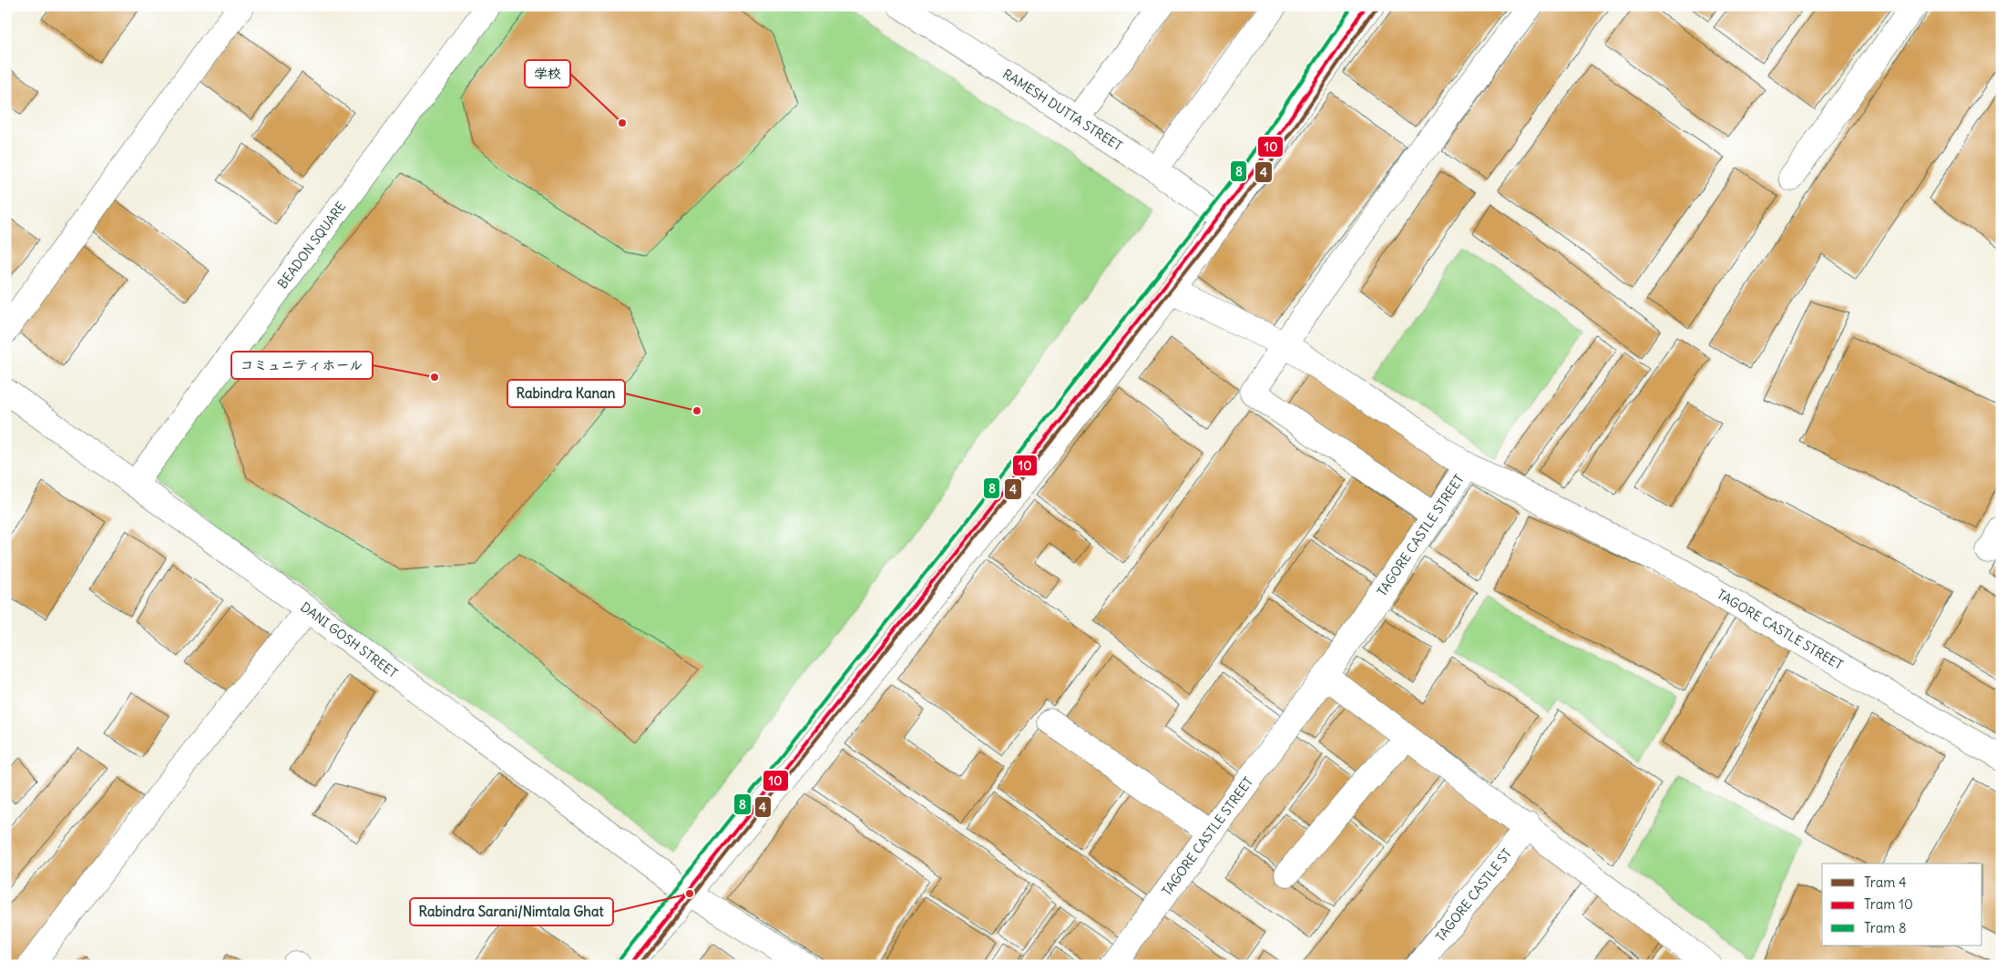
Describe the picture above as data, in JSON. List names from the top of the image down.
{
  "streets": {
    "street": [
      "RAMESH DUTTA STREET",
      "BEADON SQUARE",
      "TAGORE CASTLE STREET",
      "DANI GOSH STREET",
      "TAGORE CASTLE ST"
    ]
  },
  "crossings": [
    ["BEADON SQUARE", "DANI GOSH STREET"]
  ],
  "places": [
    "学校",
    "コミュニティホール",
    "Rabindra Kanan",
    "Rabindra Sarani/Nimtala Ghat"
  ],
  "lines": ["tram line 4", "tram line 8", "tram line 10"],
  "legend": ["Tram 4", "Tram 10", "Tram 8"]
}
